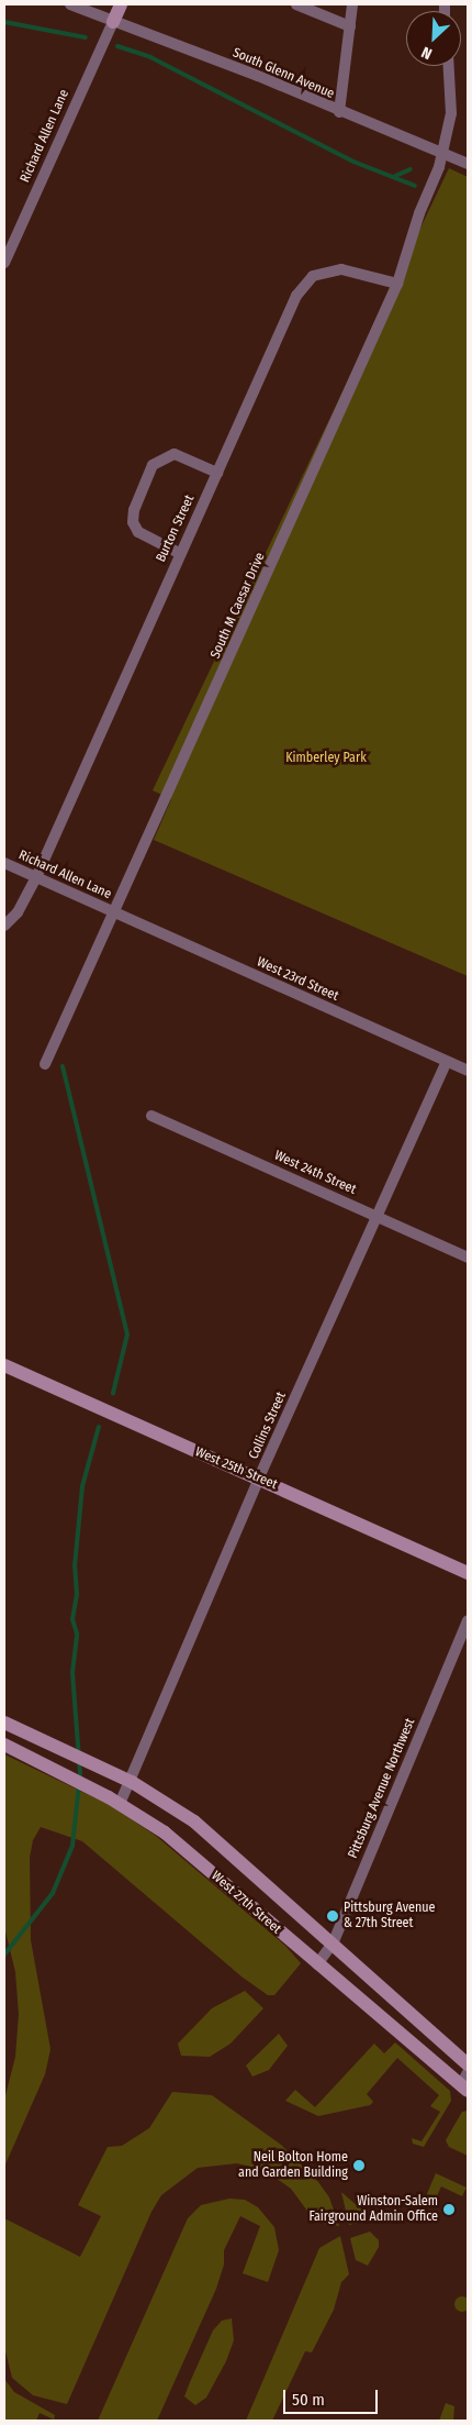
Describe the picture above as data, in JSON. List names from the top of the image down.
{
  "streets": {
    "street": [
      "South Glenn Avenue",
      "Richard Allen Lane",
      "Burton Street",
      "South M Caesar Drive",
      "West 23rd Street",
      "West 24th Street",
      "Collins Street",
      "West 25th Street",
      "Pittsburg Avenue Northwest",
      "West 27th Street"
    ]
  },
  "crossings": [
    ["South Glenn Avenue", "Richard Allen Lane"],
    ["South Glenn Avenue", "South M Caesar Drive"],
    ["Richard Allen Lane", "Burton Street"],
    ["Richard Allen Lane", "South M Caesar Drive"],
    ["Richard Allen Lane", "West 23rd Street"],
    ["Burton Street", "South M Caesar Drive"],
    ["South M Caesar Drive", "West 23rd Street"],
    ["West 23rd Street", "Collins Street"],
    ["West 24th Street", "Collins Street"],
    ["Collins Street", "West 25th Street"],
    ["Collins Street", "West 27th Street"],
    ["Pittsburg Avenue Northwest", "West 27th Street"]
  ],
  "parks": ["Kimberley Park"],
  "places": ["Pittsburg Avenue & 27th Street", "Neil Bolton Home and Garden Building", "Winston-Salem Fairground Admin Office"],
  "scale_bar": "50 m",
  "north": "bottom left"
}
